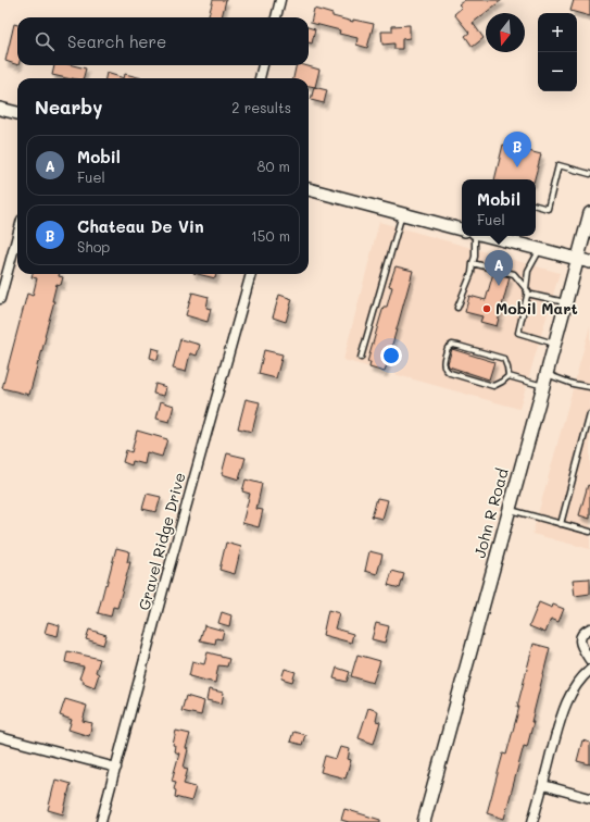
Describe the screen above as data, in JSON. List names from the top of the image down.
{
  "streets": {
    "main road": ["John R Road"],
    "street": ["Gravel Ridge Drive"]
  },
  "places": ["Mobil Mart"],
  "north": "bottom",
  "page": {
    "map_buttons": ["+", "−"],
    "search": "Search here",
    "heading": ["Nearby", "2 results"],
    "pins": ["B", "A"],
    "list": [
      {
        "mark": "A",
        "name": "Mobil",
        "note": "Fuel",
        "value": "80 m"
      },
      {
        "mark": "B",
        "name": "Chateau De Vin",
        "note": "Shop",
        "value": "150 m"
      }
    ],
    "popup": ["Mobil", "Fuel"]
  }
}
